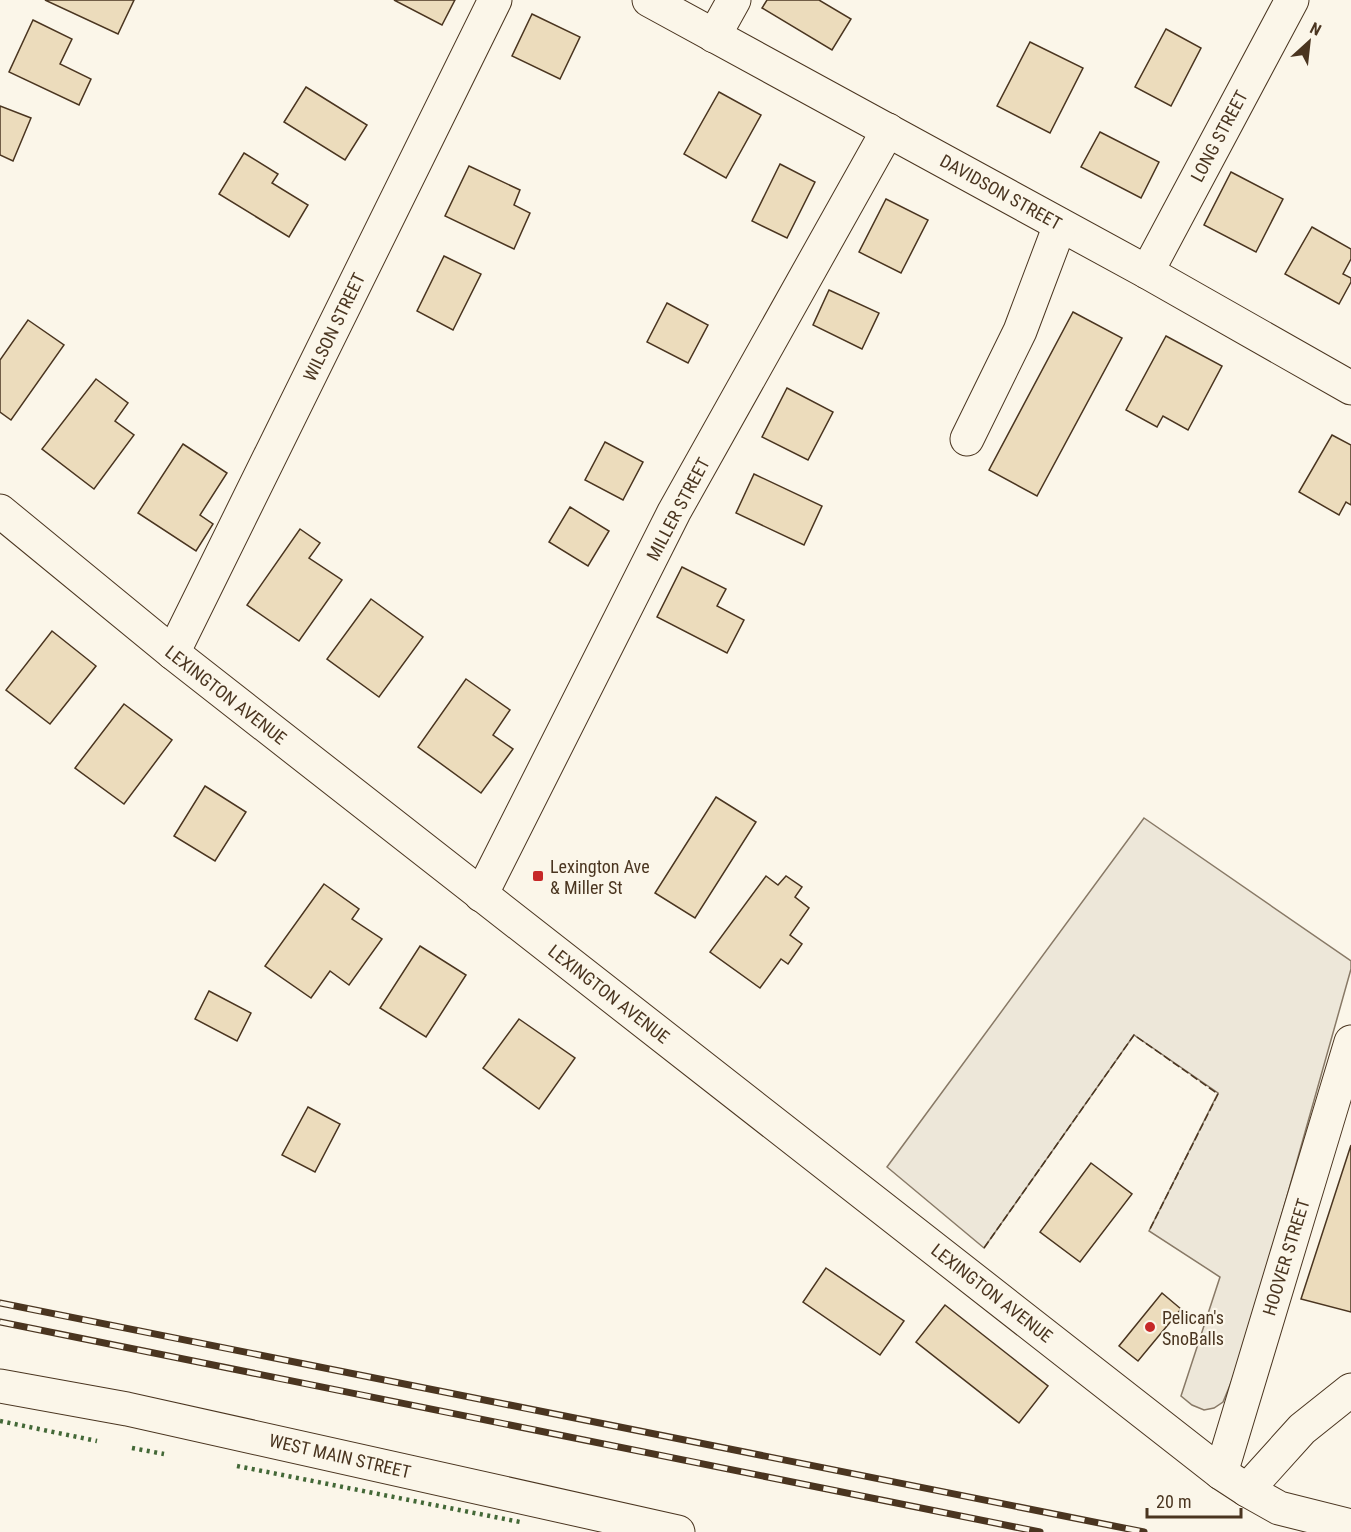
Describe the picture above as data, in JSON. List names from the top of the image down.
{
  "streets": {
    "street": [
      "LONG STREET",
      "DAVIDSON STREET",
      "WILSON STREET",
      "MILLER STREET",
      "LEXINGTON AVENUE",
      "HOOVER STREET",
      "WEST MAIN STREET"
    ]
  },
  "crossings": [
    ["LONG STREET", "DAVIDSON STREET"],
    ["DAVIDSON STREET", "MILLER STREET"],
    ["WILSON STREET", "LEXINGTON AVENUE"],
    ["MILLER STREET", "LEXINGTON AVENUE"],
    ["LEXINGTON AVENUE", "HOOVER STREET"]
  ],
  "places": {
    "transit": ["Lexington Ave & Miller St"],
    "other": ["Pelican's SnoBalls"]
  },
  "scale_bar": "20 m",
  "north": "top right"
}
